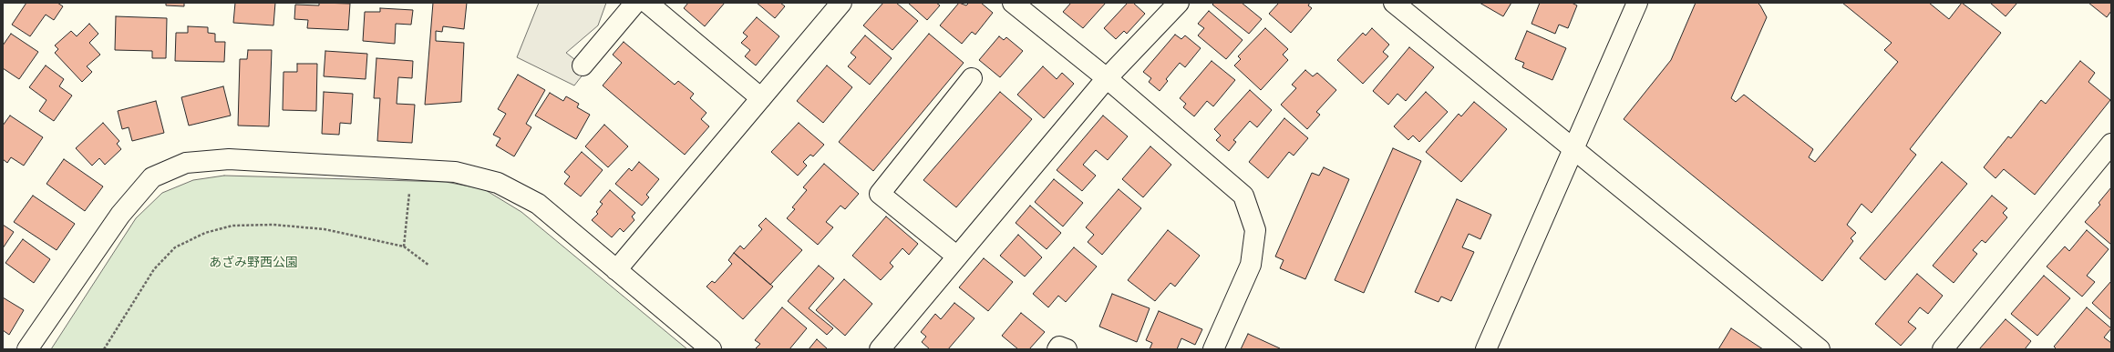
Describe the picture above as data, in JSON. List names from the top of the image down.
{
  "parks": ["あざみ野西公園"]
}
